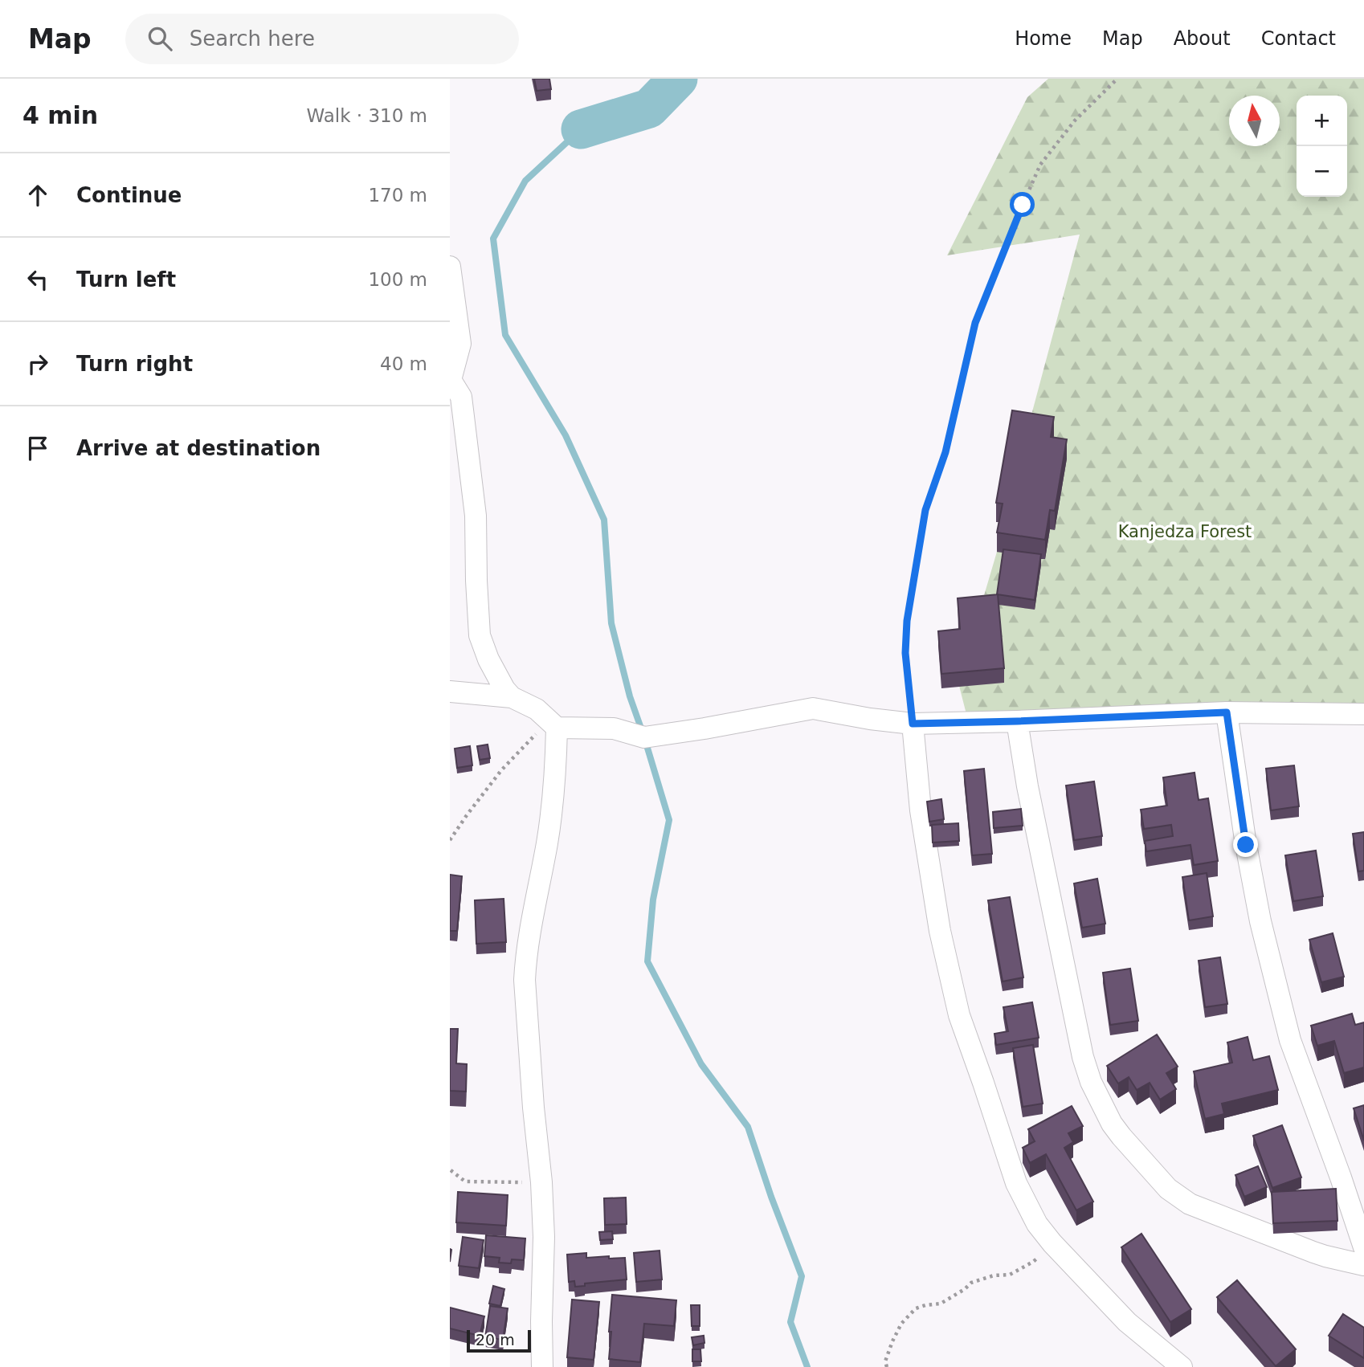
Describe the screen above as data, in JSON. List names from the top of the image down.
{
  "parks": ["Kanjedza Forest"],
  "scale_bar": "20 m",
  "north": "top",
  "page": {
    "header": "Map",
    "search": "Search here",
    "nav": [
      "Home",
      "Map",
      "About",
      "Contact"
    ],
    "heading": ["4 min", "Walk · 310 m"],
    "map_buttons": ["+", "−"],
    "list": [
      ["Continue", "170 m"],
      ["Turn left", "100 m"],
      ["Turn right", "40 m"],
      "Arrive at destination"
    ],
    "scale": "20 m"
  }
}
